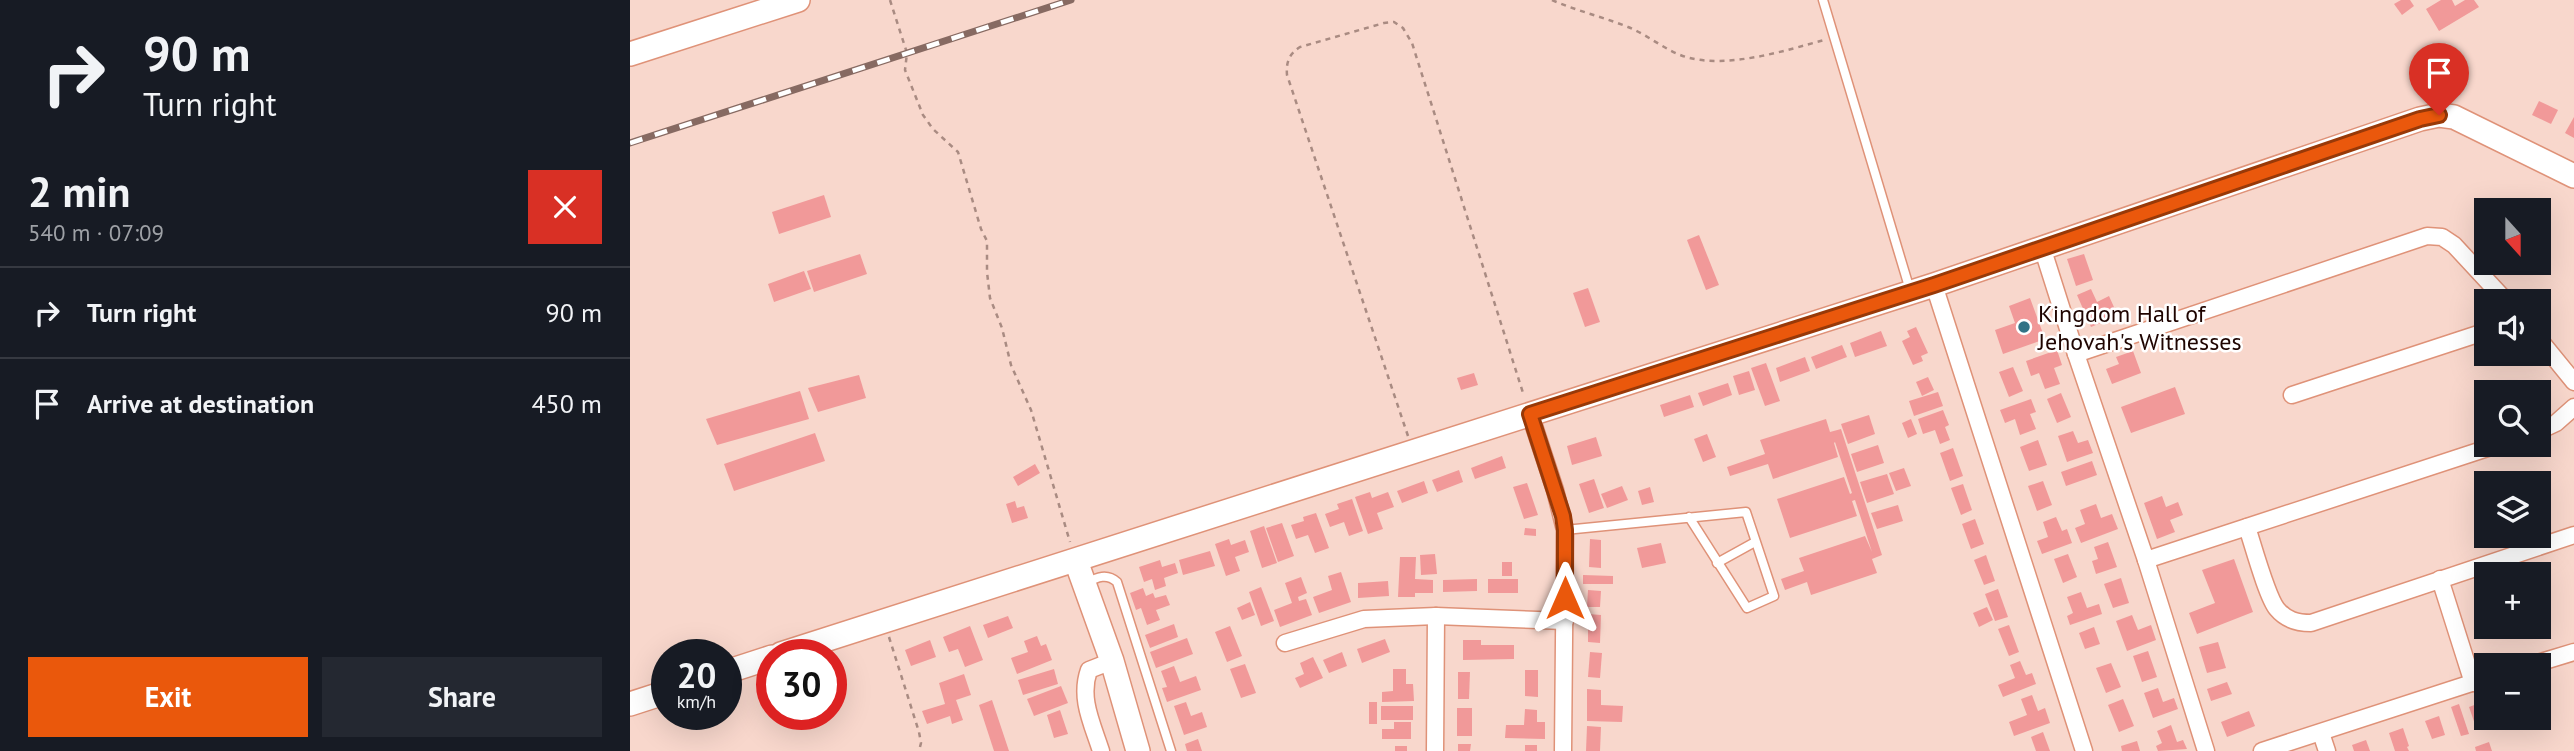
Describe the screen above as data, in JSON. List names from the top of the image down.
{
  "places": ["Kingdom Hall of Jehovah's Witnesses"],
  "north": "bottom",
  "page": {
    "turn": ["90 m", "Turn right"],
    "heading": ["2 min", "540 m · 07:09"],
    "map_buttons": ["+", "−"],
    "list": [
      {
        "name": "Turn right",
        "value": "90 m"
      },
      {
        "name": "Arrive at destination",
        "value": "450 m"
      }
    ],
    "speed": "20 km/h",
    "limit": "30",
    "buttons": ["Exit", "Share"]
  }
}
